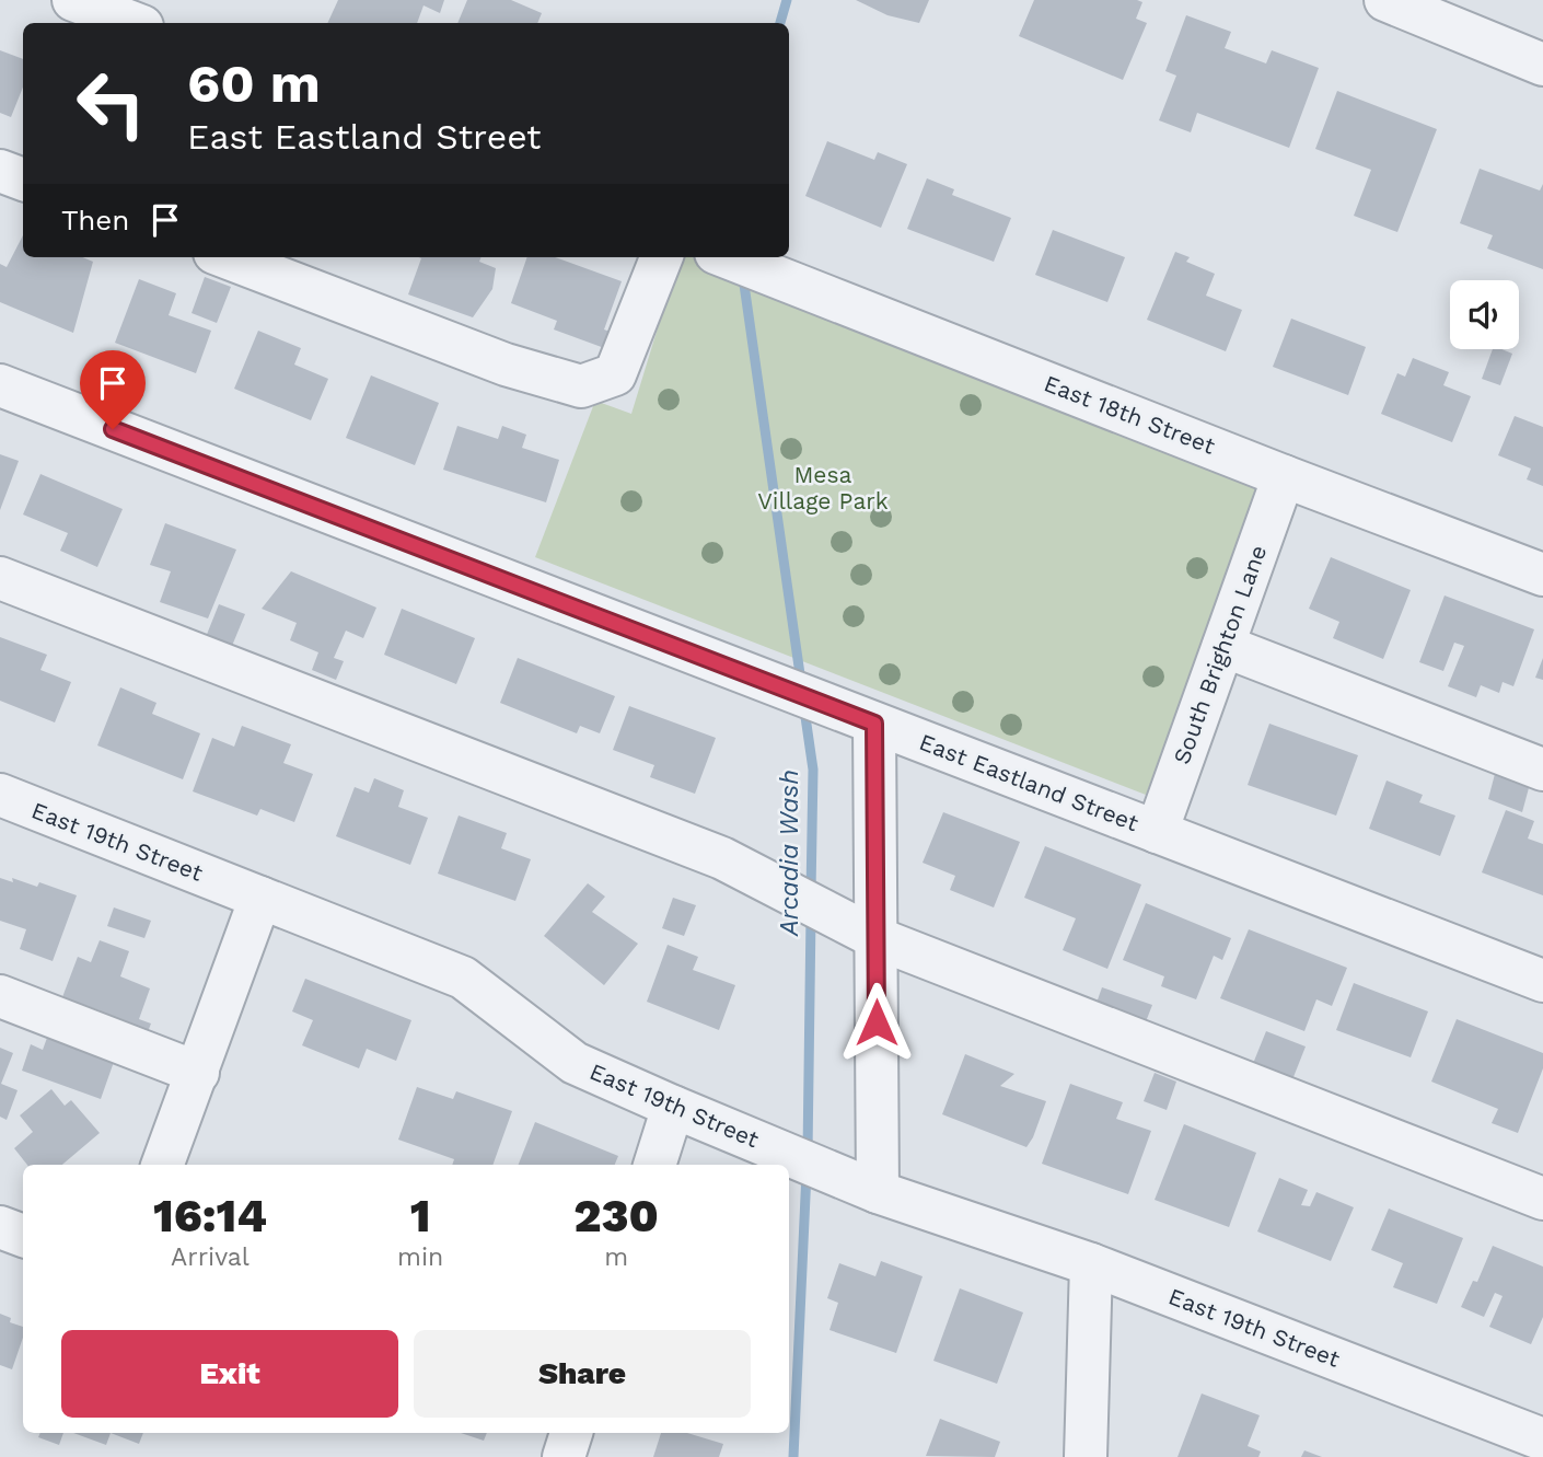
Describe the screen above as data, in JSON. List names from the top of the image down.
{
  "streets": {
    "street": [
      "East 18th Street",
      "South Brighton Lane",
      "East Eastland Street",
      "East 19th Street"
    ]
  },
  "crossings": [
    ["East 18th Street", "South Brighton Lane"],
    ["South Brighton Lane", "East Eastland Street"]
  ],
  "water": ["Arcadia Wash"],
  "parks": ["Mesa Village Park"],
  "page": {
    "turn": ["60 m", "East Eastland Street"],
    "then": "Then",
    "eta": [
      "16:14",
      "Arrival",
      "1",
      "min",
      "230",
      "m"
    ],
    "buttons": ["Exit", "Share"]
  }
}
